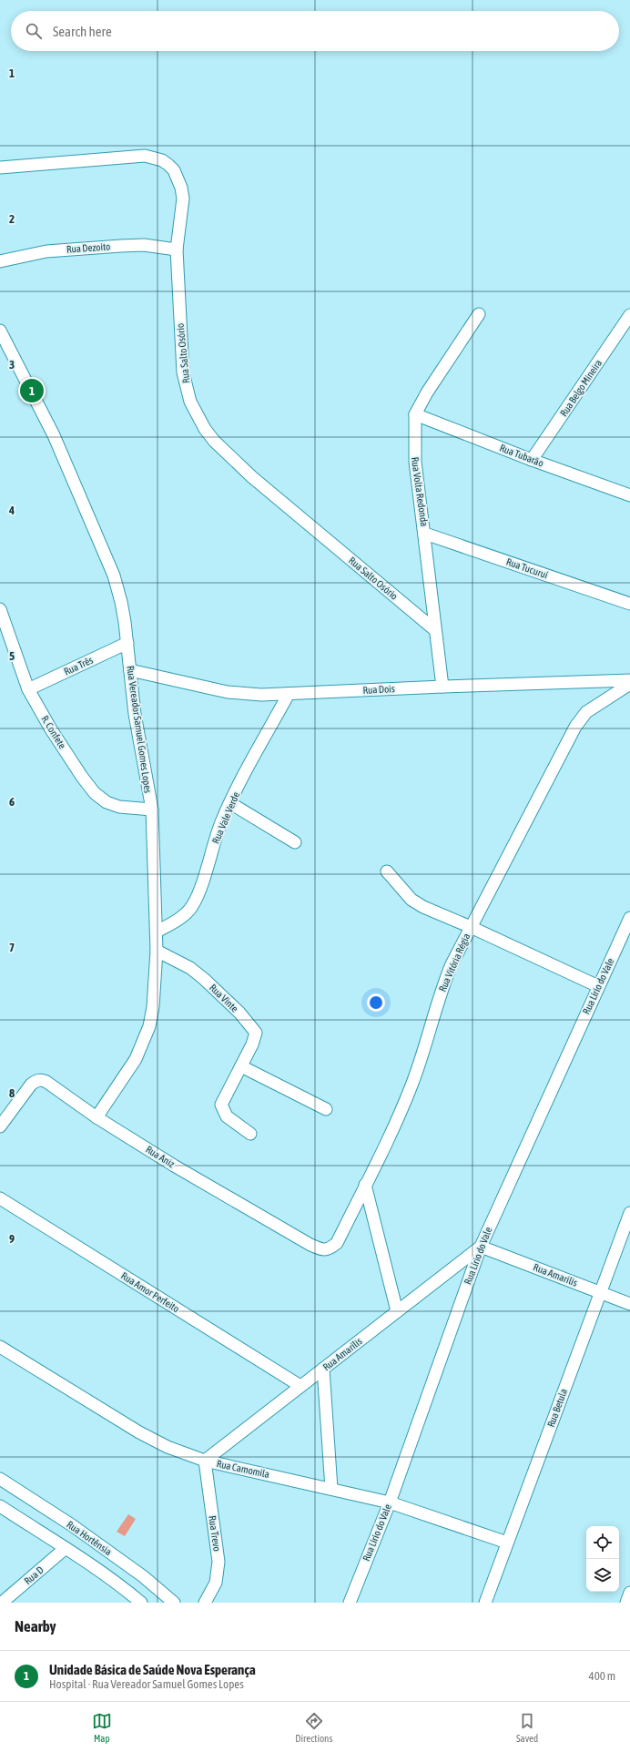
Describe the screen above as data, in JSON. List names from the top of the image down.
{
  "streets": {
    "street": [
      "Rua Dezoito",
      "Rua Salto Osório",
      "Rua Belgo Mineira",
      "Rua Tubarão",
      "Rua Volta Redonda",
      "Rua Tucuruí",
      "Rua Três",
      "Rua Dois",
      "Rua Vereador Samuel Gomes Lopes",
      "R. Confete",
      "Rua Vale Verde",
      "Rua Vitória Régia",
      "Rua Lírio do Vale",
      "Rua Vinte",
      "Rua Aniz",
      "Rua Amarilis",
      "Rua Amor Perfeito",
      "Rua Amarílis",
      "Rua Betula",
      "Rua Camomila",
      "Rua Trevo",
      "Rua Hortênsia",
      "Rua D"
    ]
  },
  "crossings": [
    ["Rua Dezoito", "Rua Salto Osório"],
    ["Rua Salto Osório", "Rua Volta Redonda"],
    ["Rua Belgo Mineira", "Rua Tubarão"],
    ["Rua Tubarão", "Rua Volta Redonda"],
    ["Rua Volta Redonda", "Rua Tucuruí"],
    ["Rua Volta Redonda", "Rua Dois"],
    ["Rua Três", "Rua Vereador Samuel Gomes Lopes"],
    ["Rua Três", "R. Confete"],
    ["Rua Dois", "Rua Vereador Samuel Gomes Lopes"],
    ["Rua Dois", "Rua Vale Verde"],
    ["Rua Vereador Samuel Gomes Lopes", "R. Confete"],
    ["Rua Vereador Samuel Gomes Lopes", "Rua Vale Verde"],
    ["Rua Vereador Samuel Gomes Lopes", "Rua Vinte"],
    ["Rua Vereador Samuel Gomes Lopes", "Rua Aniz"],
    ["Rua Vitória Régia", "Rua Aniz"],
    ["Rua Lírio do Vale", "Rua Amarilis"],
    ["Rua Lírio do Vale", "Rua Amarílis"],
    ["Rua Lírio do Vale", "Rua Camomila"],
    ["Rua Amarilis", "Rua Amarílis"],
    ["Rua Amarilis", "Rua Betula"],
    ["Rua Amor Perfeito", "Rua Amarílis"],
    ["Rua Amarílis", "Rua Camomila"],
    ["Rua Amarílis", "Rua Trevo"],
    ["Rua Betula", "Rua Camomila"],
    ["Rua Camomila", "Rua Trevo"]
  ],
  "page": {
    "search": "Search here",
    "pins": "1",
    "heading": "Nearby",
    "list": [
      {
        "mark": "1",
        "name": "Unidade Básica de Saúde Nova Esperança",
        "note": "Hospital · Rua Vereador Samuel Gomes Lopes",
        "value": "400 m"
      }
    ],
    "nav": ["Map", "Directions", "Saved"]
  },
  "grid": {
    "rows": [
      "1",
      "2",
      "3",
      "4",
      "5",
      "6",
      "7",
      "8",
      "9"
    ]
  }
}
